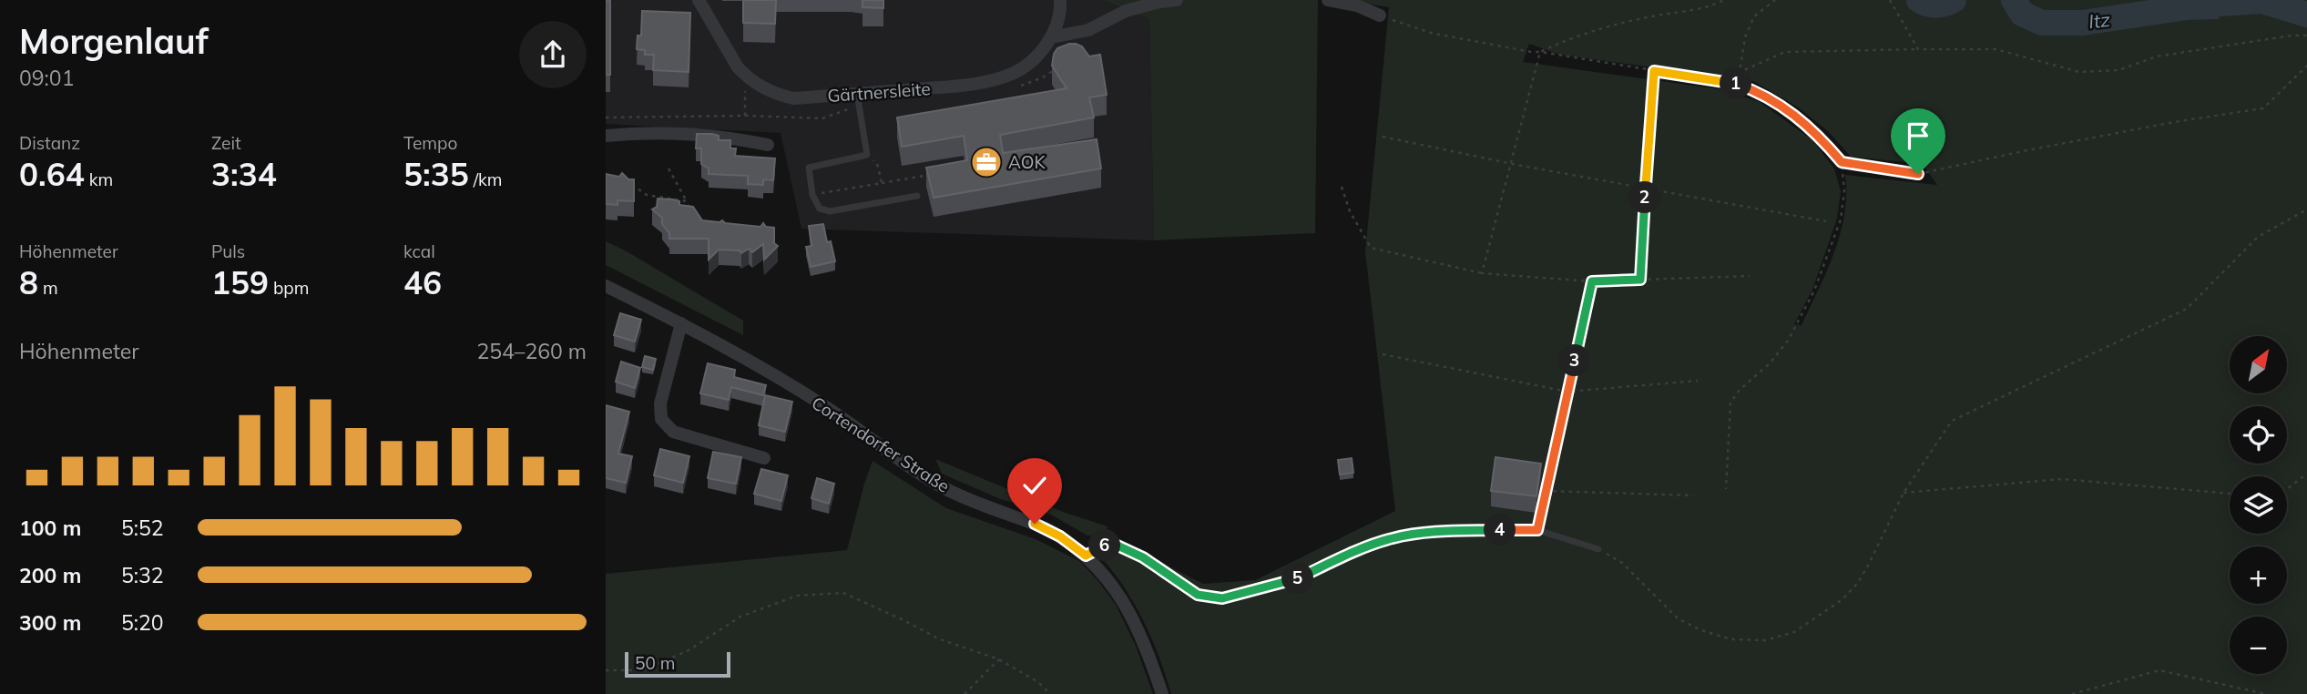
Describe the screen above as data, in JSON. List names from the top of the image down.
{
  "streets": {
    "street": ["Gärtnersleite", "Cortendorfer Straße"]
  },
  "water": ["Itz"],
  "places": {
    "office": ["AOK"]
  },
  "scale_bar": "50 m",
  "north": "top right",
  "page": {
    "heading": ["Morgenlauf", "09:01"],
    "pins": [
      "1",
      "2",
      "3",
      "4",
      "6",
      "5"
    ],
    "stats": [
      ["Distanz", "0.64 km"],
      ["Zeit", "3:34"],
      ["Tempo", "5:35 /km"],
      ["Höhenmeter", "8 m"],
      ["Puls", "159 bpm"],
      ["kcal", "46"]
    ],
    "chart": ["Höhenmeter", "254–260 m"],
    "map_buttons": ["+", "−"],
    "list": [
      {
        "name": "100 m",
        "note": "5:52"
      },
      {
        "name": "200 m",
        "note": "5:32"
      },
      {
        "name": "300 m",
        "note": "5:20"
      }
    ],
    "scale": "50 m"
  }
}
